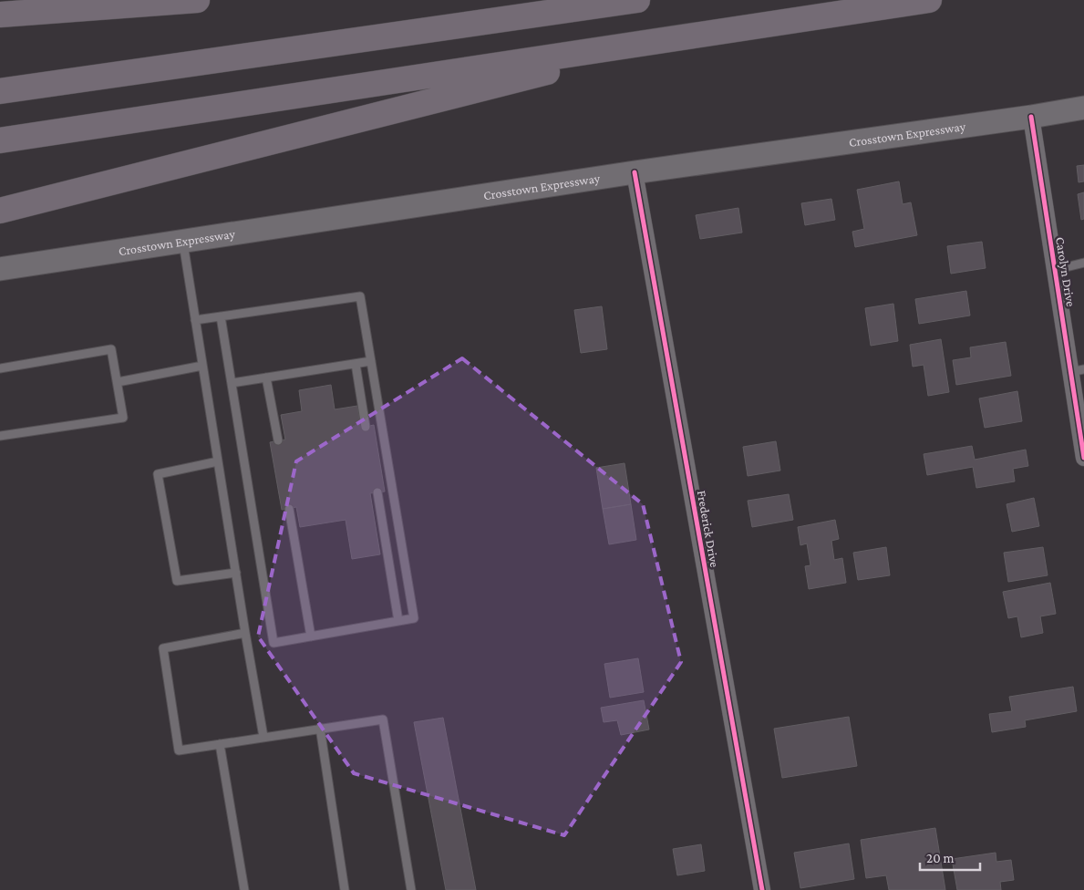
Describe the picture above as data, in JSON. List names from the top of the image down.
{
  "streets": {
    "main road": ["Crosstown Expressway"],
    "street": ["Carolyn Drive", "Frederick Drive"]
  },
  "crossings": [
    ["Crosstown Expressway", "Carolyn Drive"],
    ["Crosstown Expressway", "Frederick Drive"]
  ],
  "scale_bar": "20 m"
}
